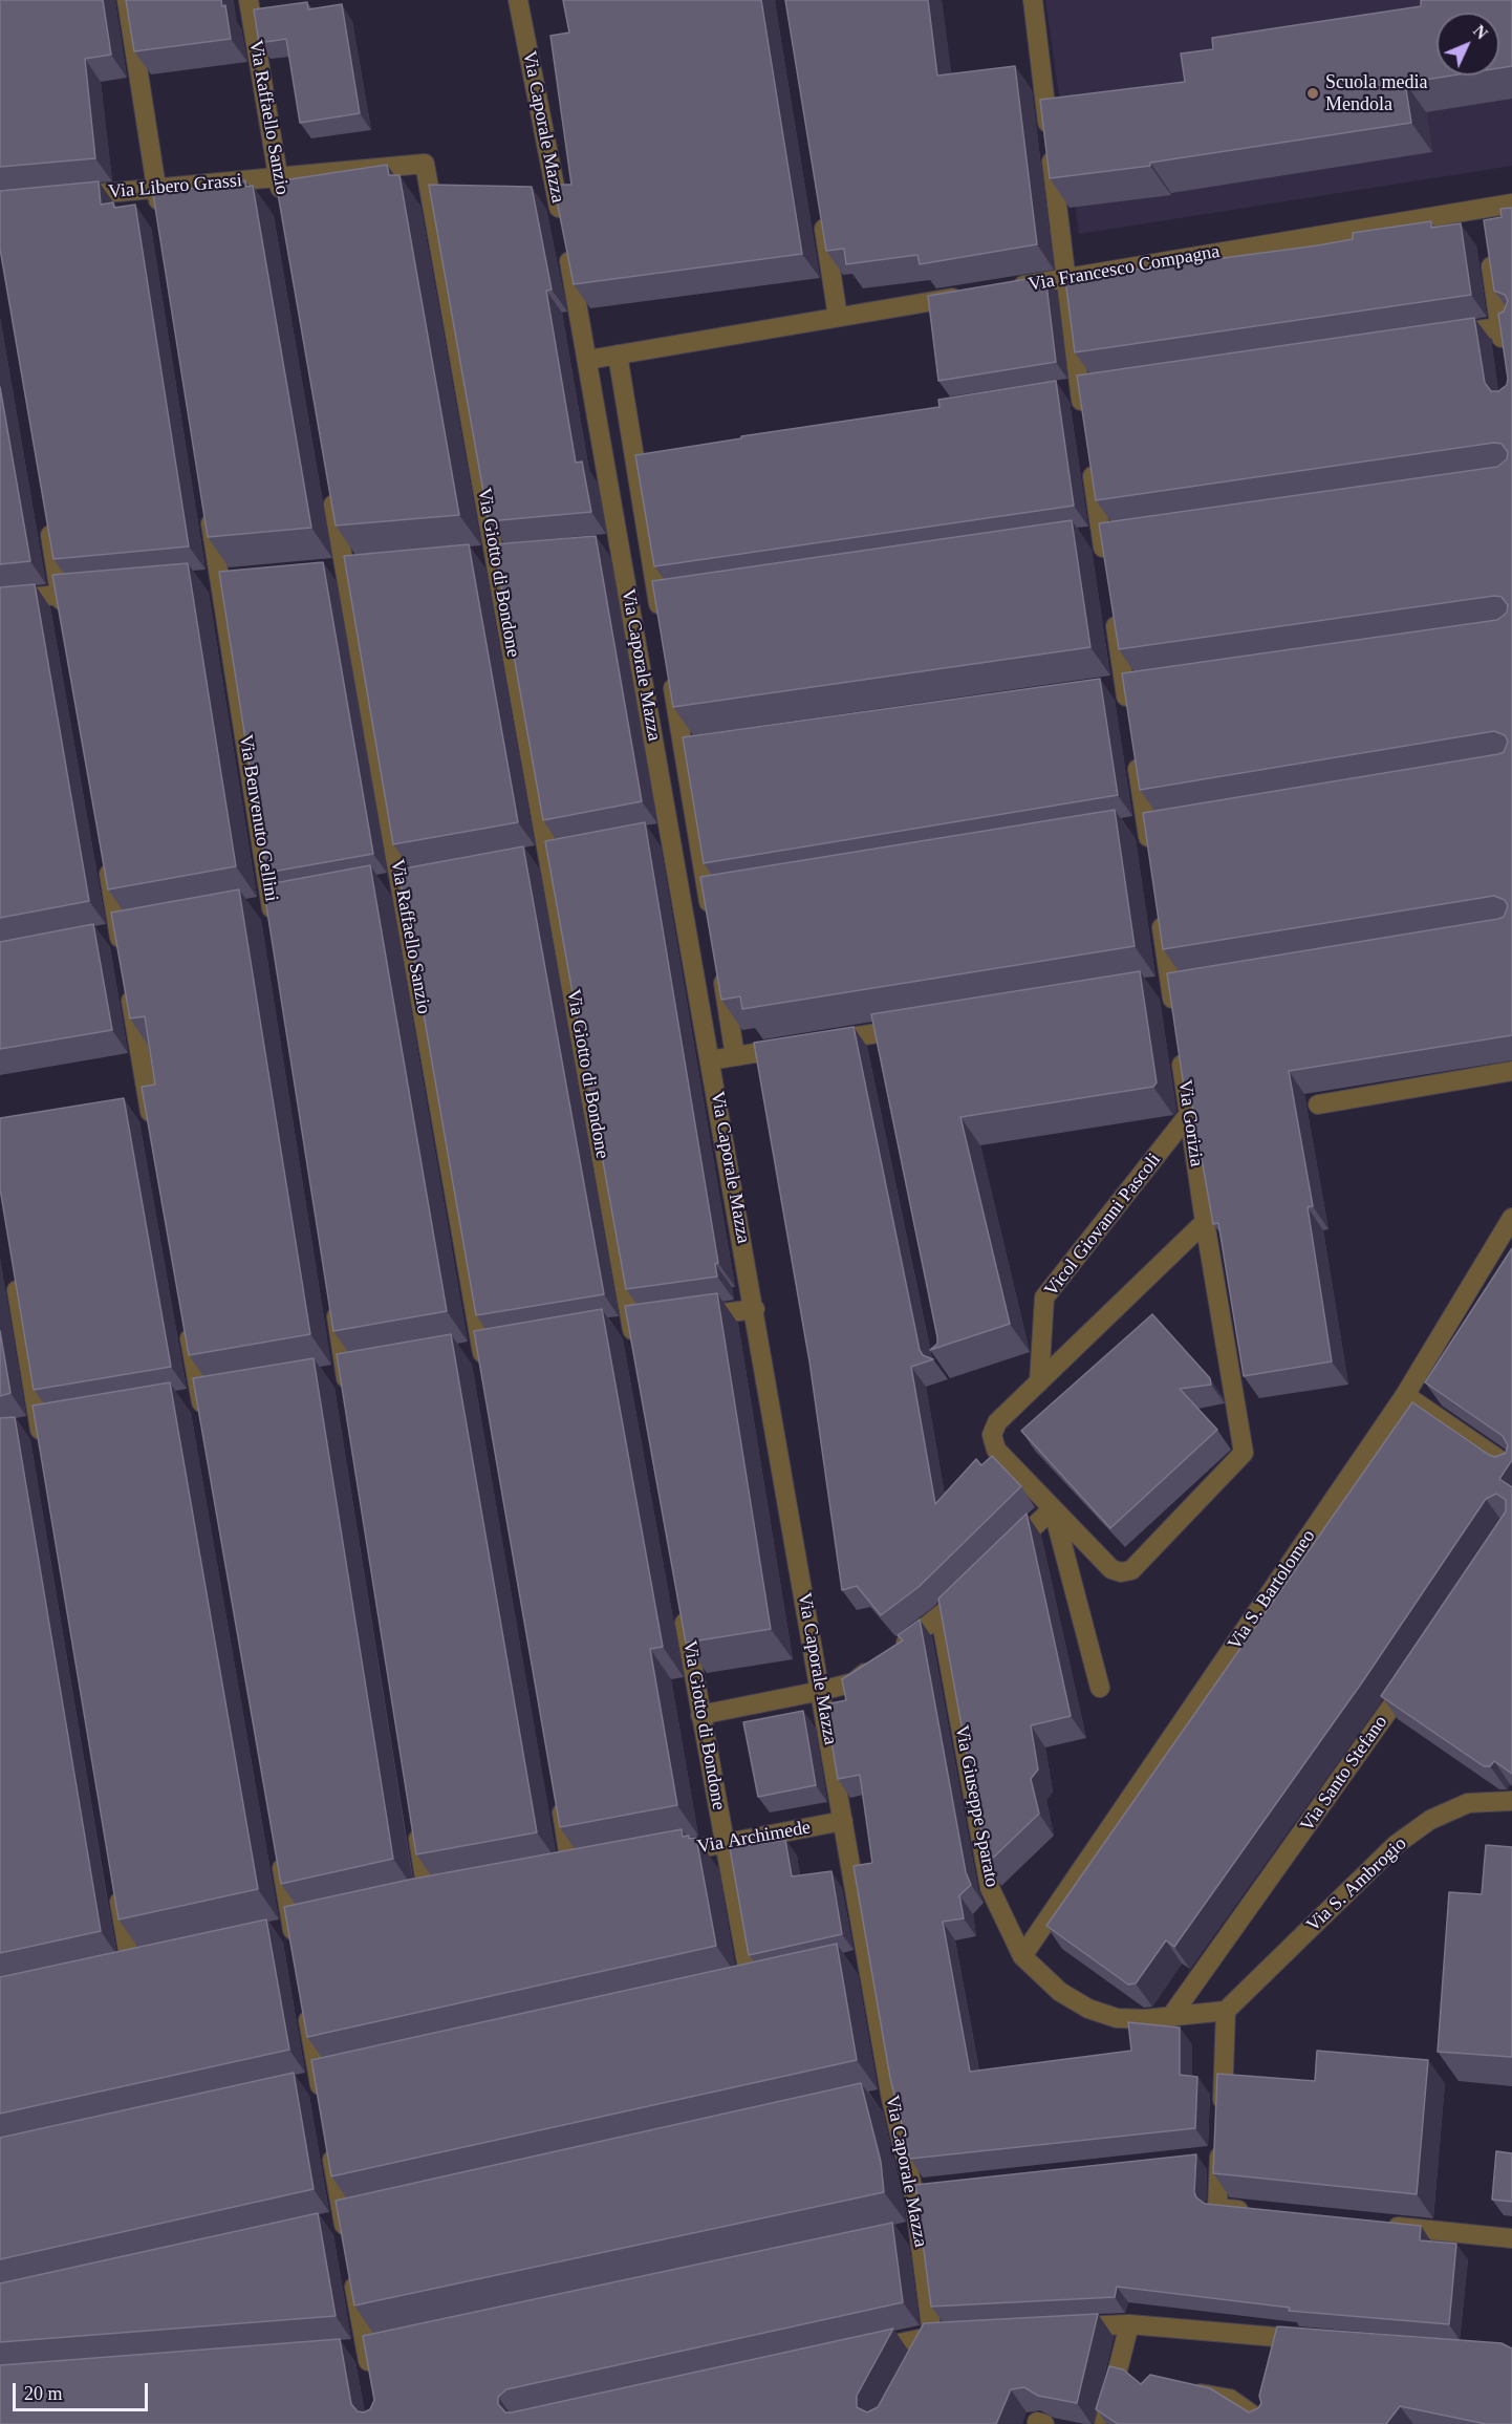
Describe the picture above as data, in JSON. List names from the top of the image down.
{
  "streets": {
    "street": [
      "Via Raffaello Sanzio",
      "Via Caporale Mazza",
      "Via Libero Grassi",
      "Via Francesco Compagna",
      "Via Giotto di Bondone",
      "Via Benvenuto Cellini",
      "Via Gorizia",
      "Vicol Giovanni Pascoli",
      "Via S. Bartolomeo",
      "Via Santo Stefano",
      "Via Giuseppe Sparato",
      "Via Archimede",
      "Via S. Ambrogio"
    ]
  },
  "crossings": [
    ["Via Raffaello Sanzio", "Via Libero Grassi"],
    ["Via Caporale Mazza", "Via Archimede"],
    ["Via Libero Grassi", "Via Giotto di Bondone"],
    ["Via Giotto di Bondone", "Via Archimede"],
    ["Via Gorizia", "Vicol Giovanni Pascoli"],
    ["Via S. Bartolomeo", "Via Giuseppe Sparato"],
    ["Via Santo Stefano", "Via Giuseppe Sparato"],
    ["Via Giuseppe Sparato", "Via S. Ambrogio"]
  ],
  "places": ["Scuola media Mendola"],
  "scale_bar": "20 m",
  "north": "top right"
}
